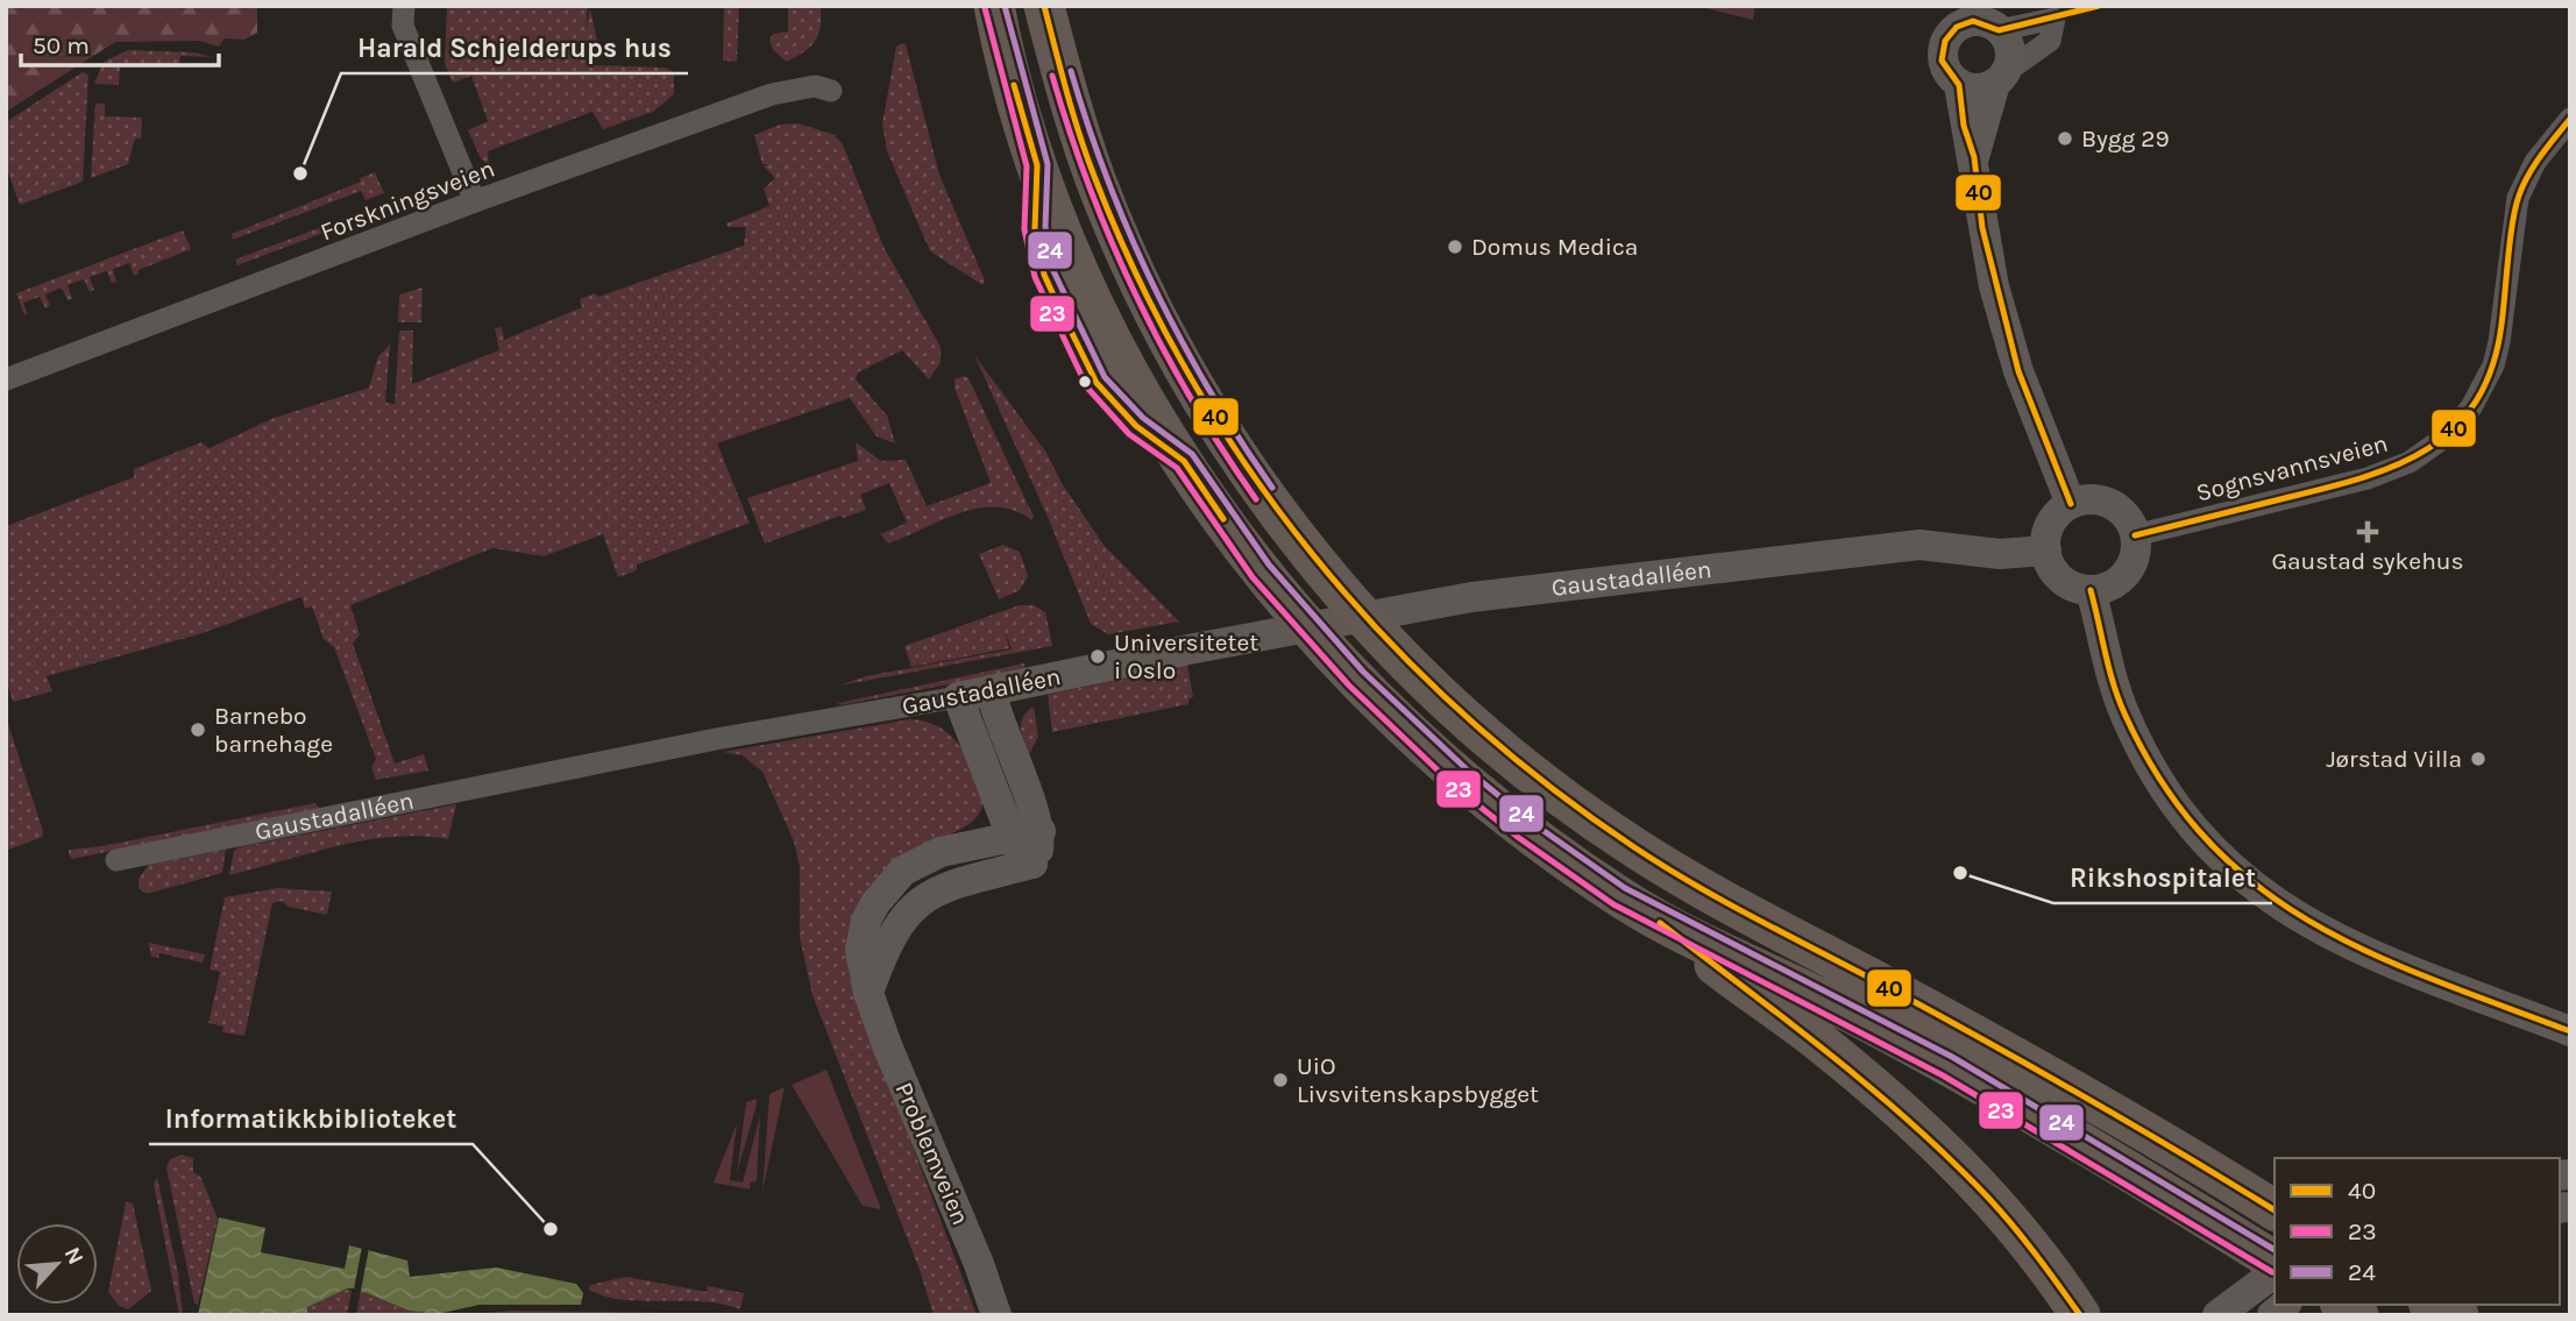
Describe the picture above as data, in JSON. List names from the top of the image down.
{
  "streets": {
    "street": [
      "Forskningsveien",
      "Sognsvannsveien",
      "Gaustadalléen",
      "Problemveien"
    ]
  },
  "crossings": [
    ["Sognsvannsveien", "Gaustadalléen"]
  ],
  "places": {
    "other": [
      "Bygg 29",
      "Harald Schjelderups hus",
      "Domus Medica",
      "Universitetet i Oslo",
      "Barnebo barnehage",
      "Jørstad Villa",
      "Rikshospitalet",
      "UiO Livsvitenskapsbygget",
      "Informatikkbiblioteket"
    ],
    "health": ["Gaustad sykehus"]
  },
  "lines": ["transit line 40", "transit line 24", "transit line 23"],
  "legend": ["40", "23", "24"],
  "scale_bar": "50 m",
  "north": "top right"
}
